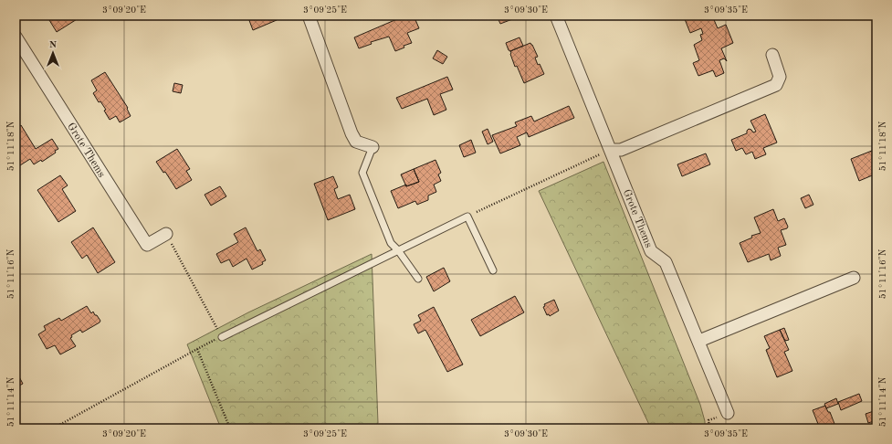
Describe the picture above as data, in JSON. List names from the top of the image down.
{
  "streets": {
    "street": ["Grote Thems"]
  },
  "north": "top",
  "coordinates": [
    "3°09'20\"E",
    "3°09'25\"E",
    "3°09'30\"E",
    "3°09'35\"E",
    "51°11'18\"N",
    "51°11'16\"N",
    "51°11'14\"N"
  ]
}
